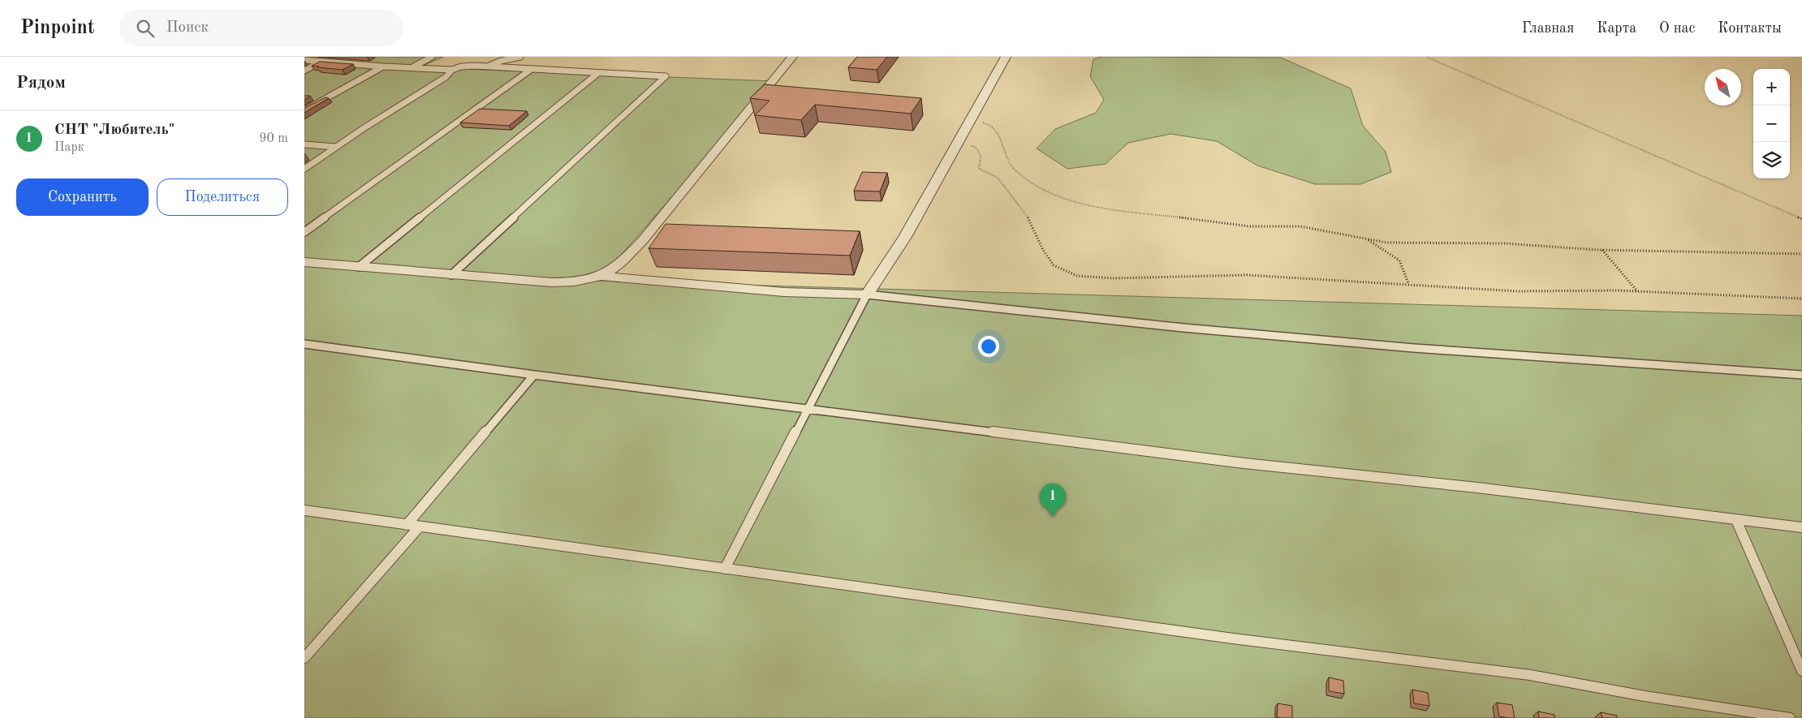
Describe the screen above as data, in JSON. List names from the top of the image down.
{
  "north": "top left",
  "page": {
    "header": "Pinpoint",
    "search": "Поиск",
    "nav": [
      "Главная",
      "Карта",
      "О нас",
      "Контакты"
    ],
    "heading": "Рядом",
    "map_buttons": ["+", "−"],
    "list": [
      {
        "mark": "1",
        "name": "СНТ \"Любитель\"",
        "note": "Парк",
        "value": "90 m"
      }
    ],
    "buttons": ["Сохранить", "Поделиться"],
    "pins": "1"
  }
}
